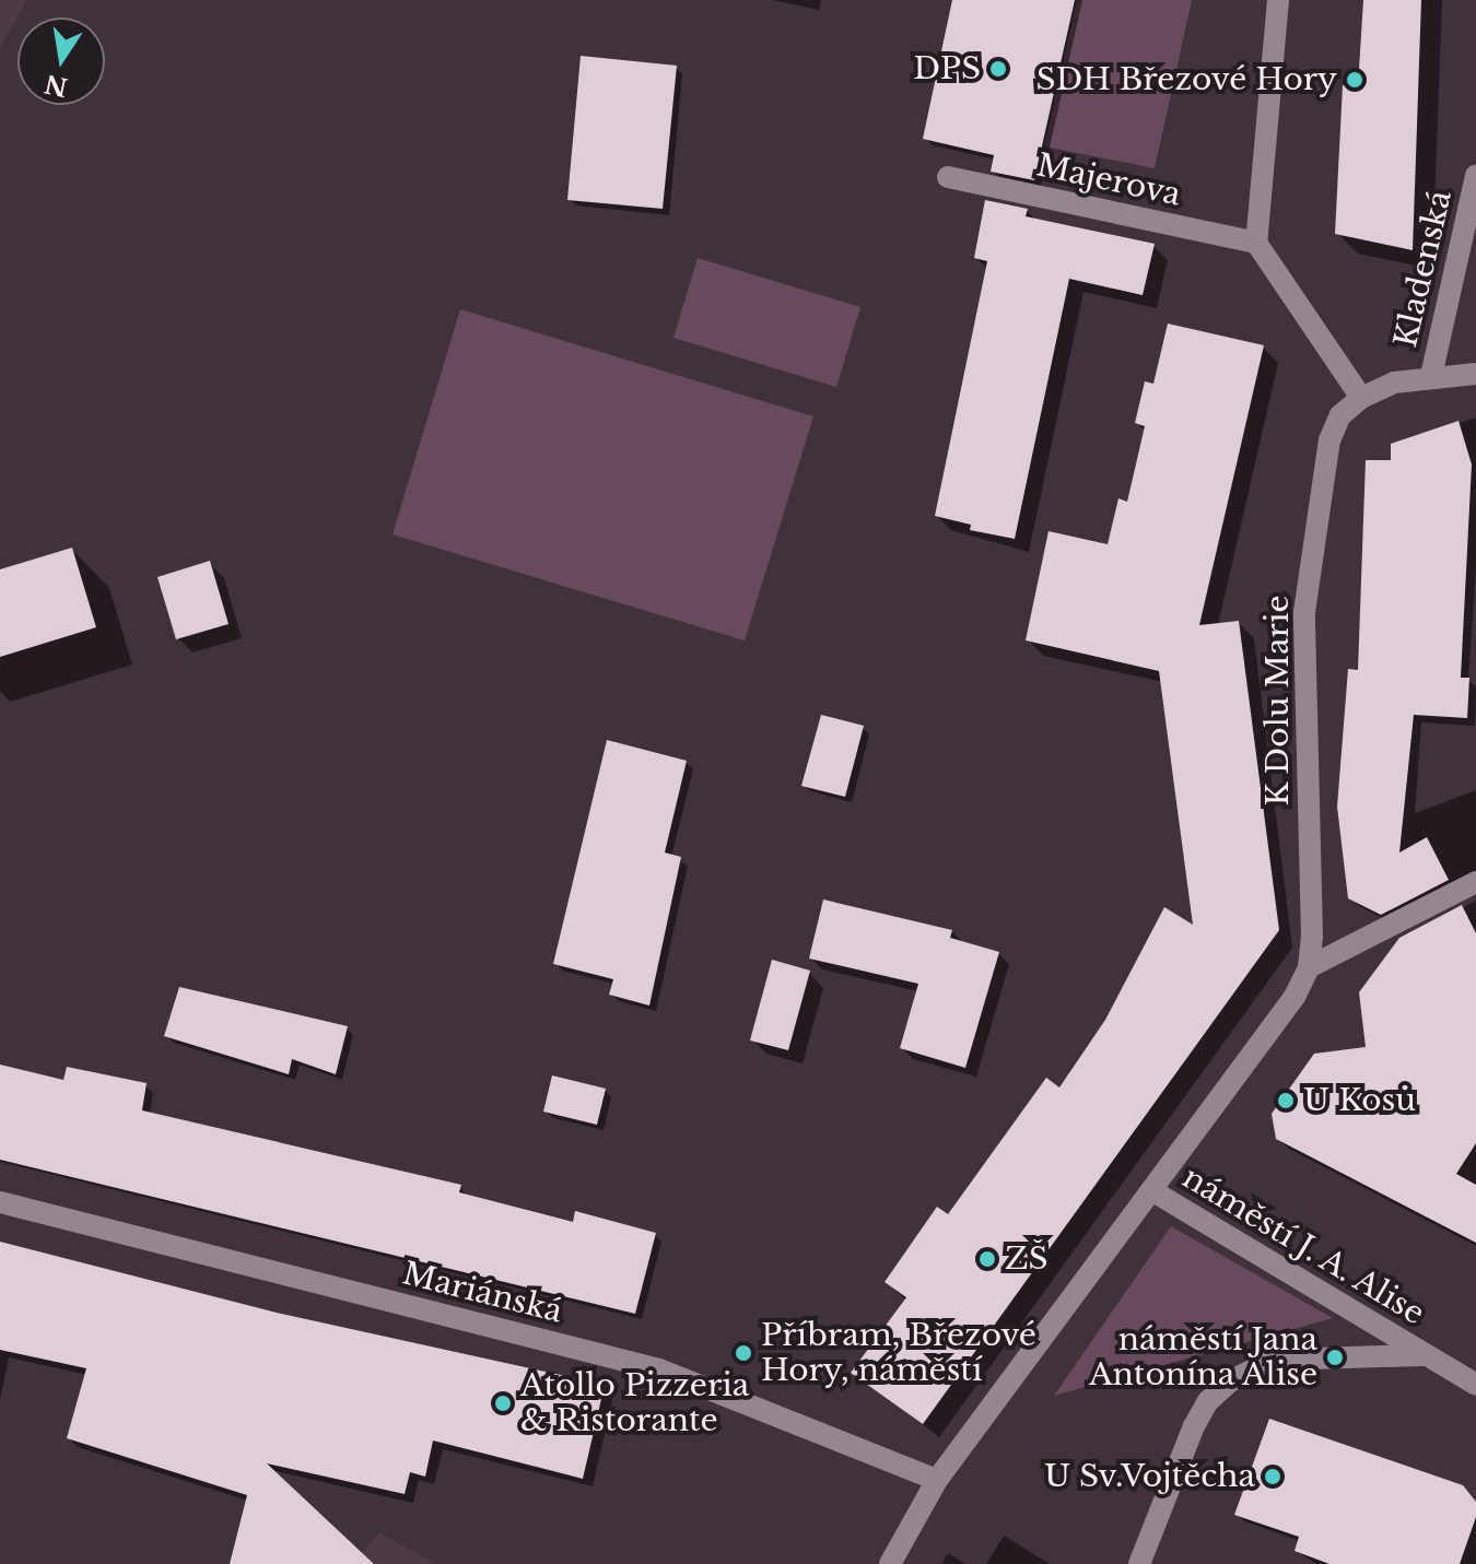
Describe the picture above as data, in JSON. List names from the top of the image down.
{
  "streets": {
    "street": [
      "Majerova",
      "Kladenská",
      "K Dolu Marie",
      "náměstí J. A. Alise",
      "Mariánská"
    ]
  },
  "crossings": [
    ["Kladenská", "K Dolu Marie"],
    ["K Dolu Marie", "náměstí J. A. Alise"],
    ["náměstí J. A. Alise", "Mariánská"]
  ],
  "places": [
    "DPS",
    "SDH Březové Hory",
    "U Kosů",
    "ZŠ",
    "Příbram, Březové Hory, náměstí",
    "náměstí Jana Antonína Alise",
    "Atollo Pizzeria & Ristorante",
    "U Sv.Vojtěcha"
  ],
  "north": "bottom"
}
